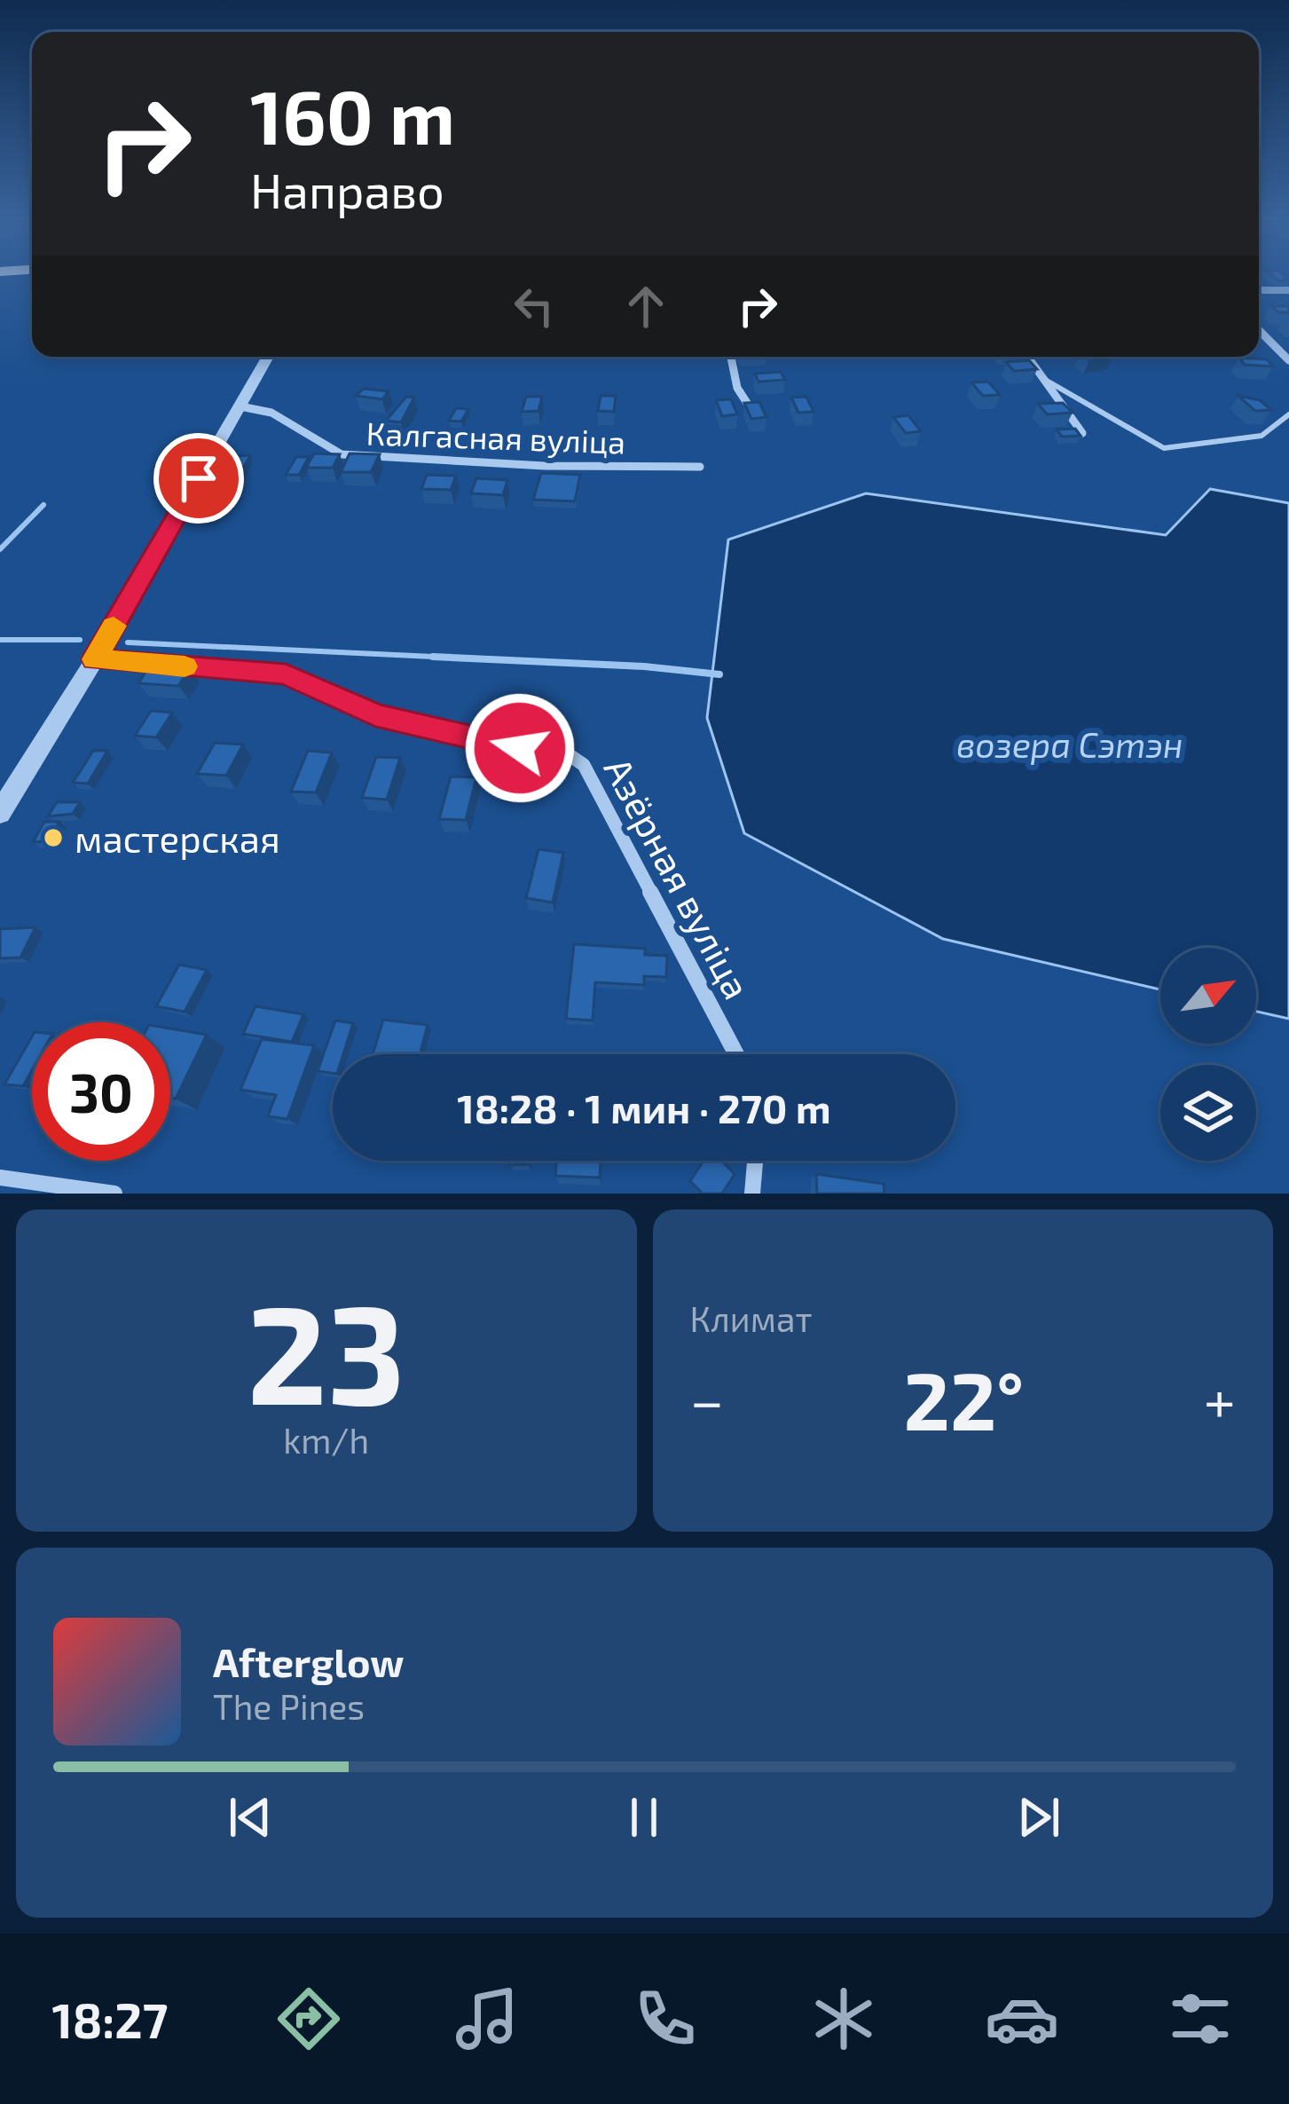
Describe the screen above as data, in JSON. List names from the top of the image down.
{
  "streets": {
    "street": ["Калгасная вуліца", "Азёрная вуліца"]
  },
  "water": ["возера Сэтэн"],
  "places": ["мастерская"],
  "north": "top right",
  "page": {
    "turn": ["160 m", "Направо"],
    "limit": "30",
    "trip": "18:28 · 1 мин · 270 m",
    "tile": [
      ["23", "km/h"],
      "Климат"
    ],
    "heat": ["−", "22°", "+"],
    "song": ["Afterglow", "The Pines"],
    "tabs": "18:27"
  }
}
